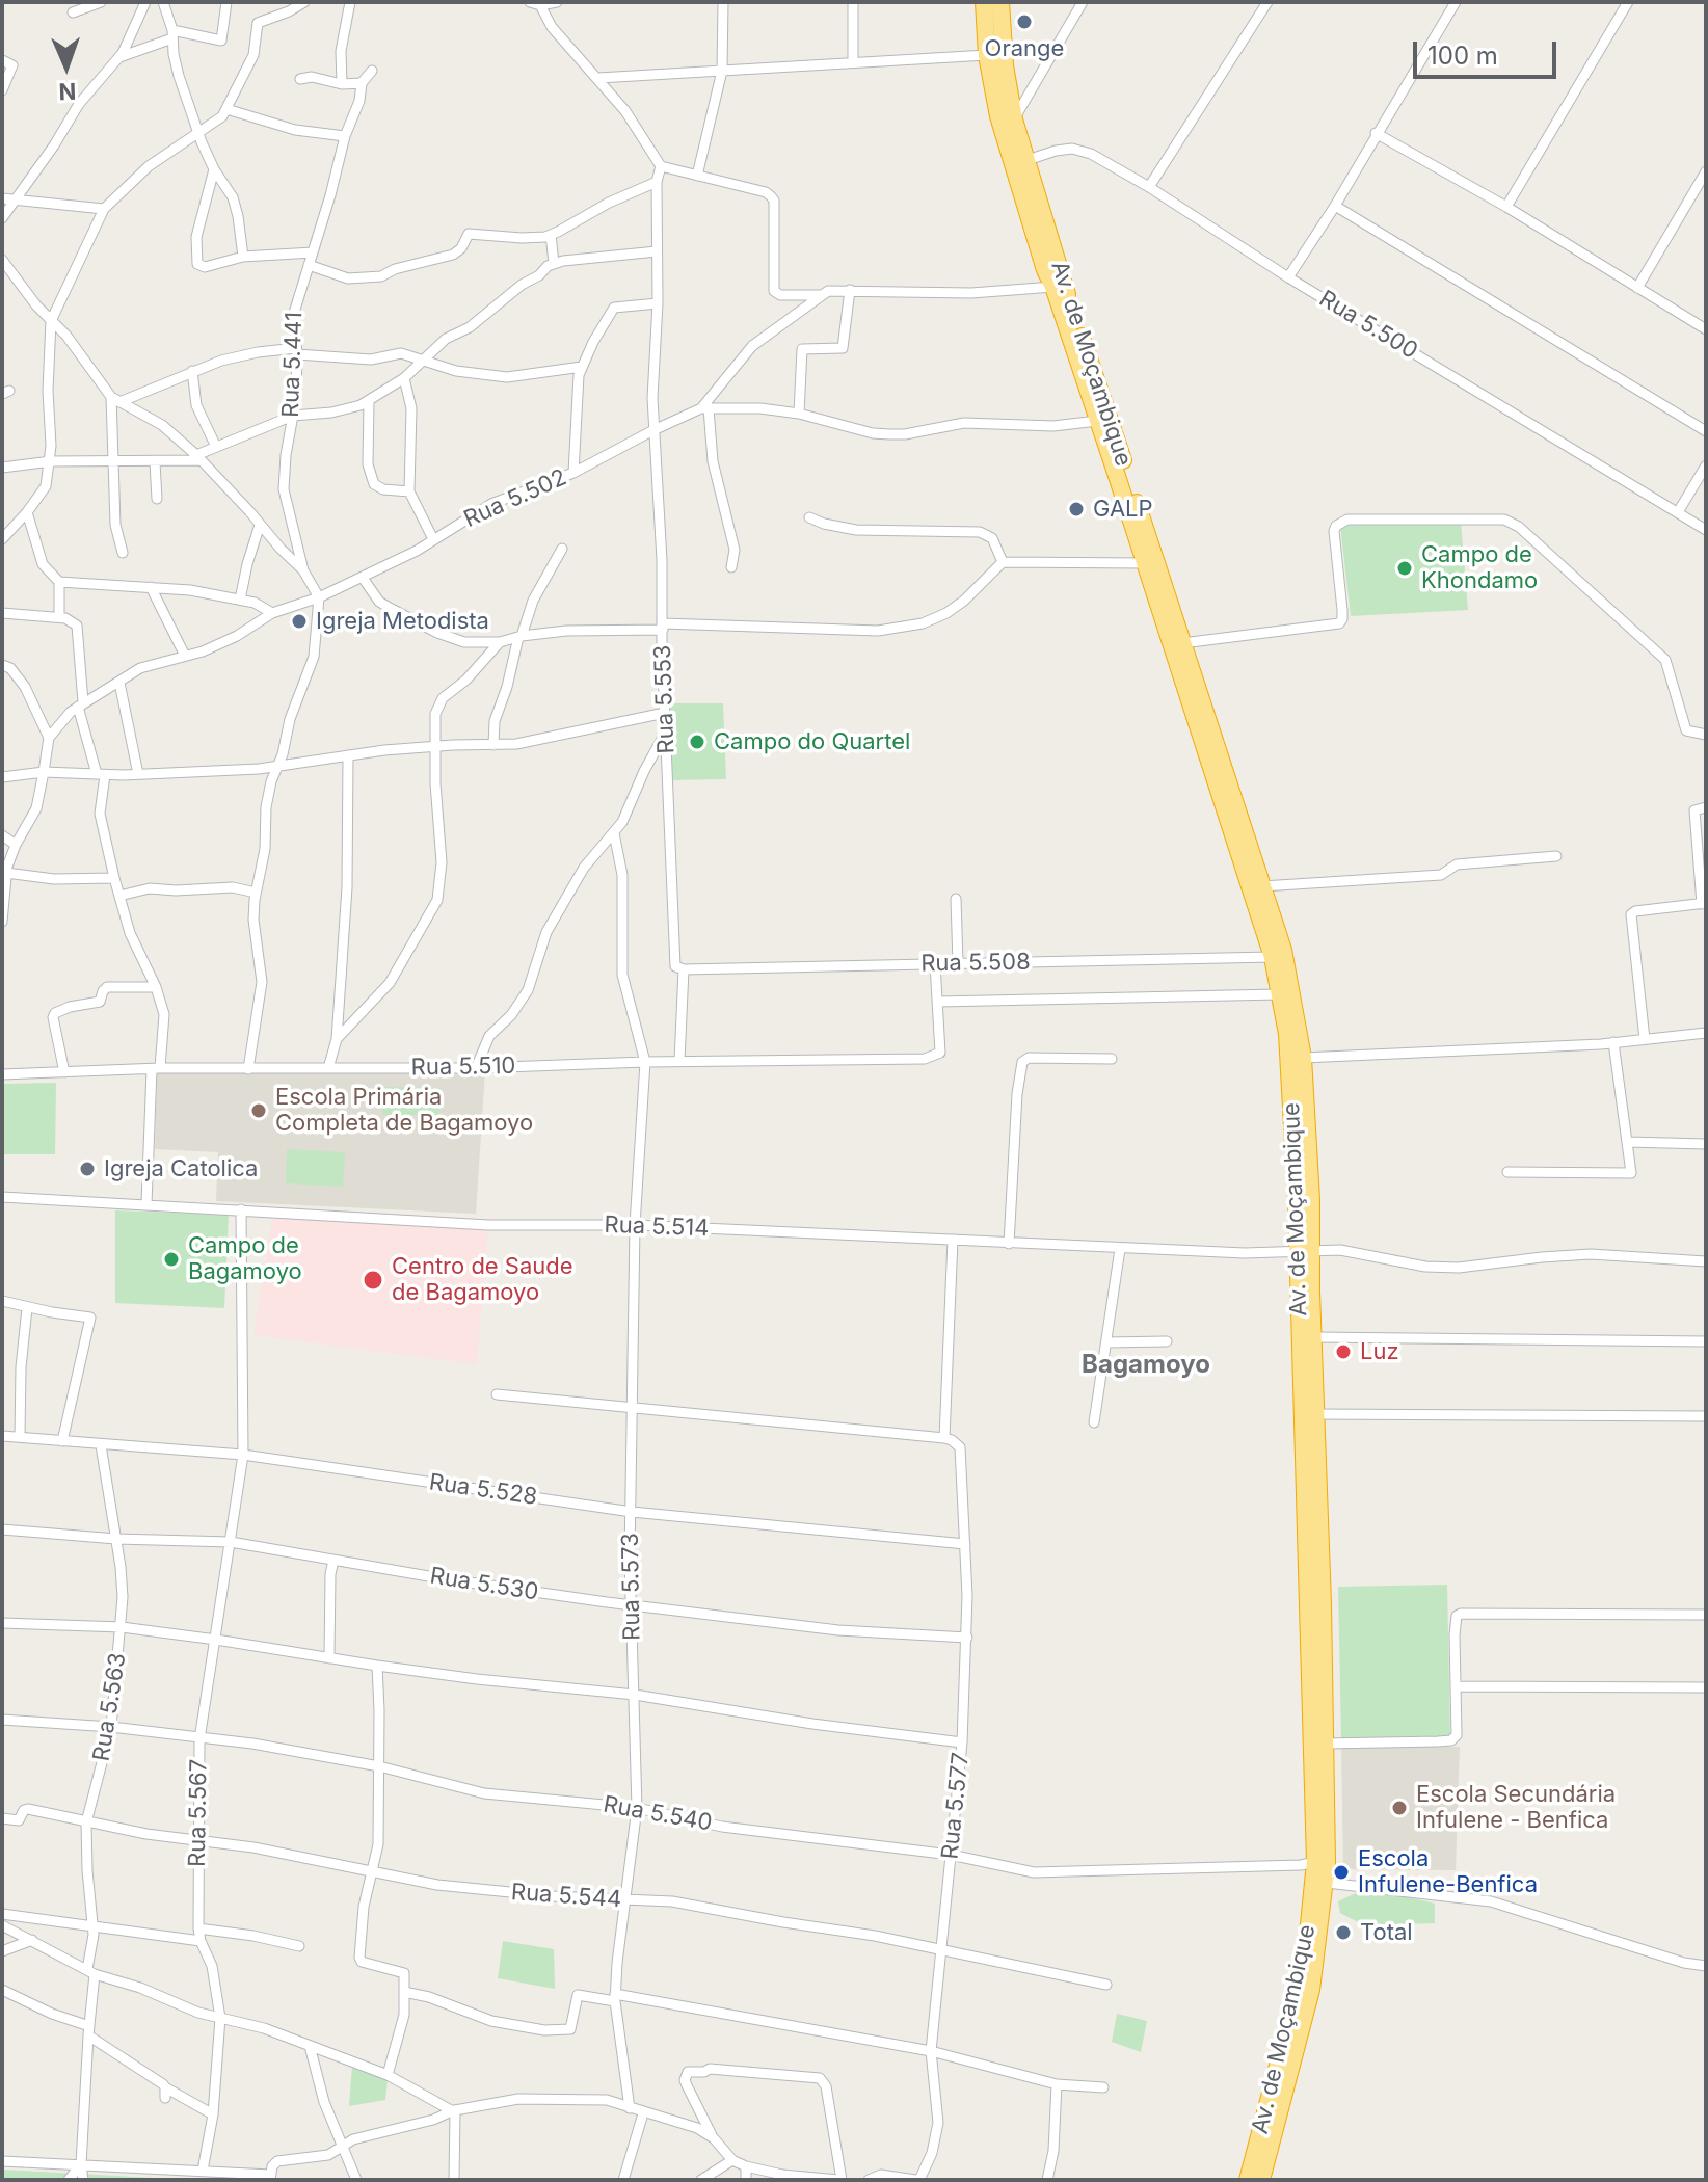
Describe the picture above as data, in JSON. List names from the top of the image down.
{
  "streets": {
    "highway": ["Av. de Moçambique"],
    "street": [
      "Rua 5.500",
      "Rua 5.441",
      "Rua 5.502",
      "Rua 5.553",
      "Rua 5.508",
      "Rua 5.510",
      "Rua 5.514",
      "Rua 5.528",
      "Rua 5.530",
      "Rua 5.573",
      "Rua 5.563",
      "Rua 5.577",
      "Rua 5.567",
      "Rua 5.540",
      "Rua 5.544"
    ]
  },
  "crossings": [
    ["Rua 5.500", "Av. de Moçambique"],
    ["Av. de Moçambique", "Rua 5.502"],
    ["Av. de Moçambique", "Rua 5.508"],
    ["Av. de Moçambique", "Rua 5.514"],
    ["Av. de Moçambique", "Rua 5.540"],
    ["Rua 5.502", "Rua 5.553"],
    ["Rua 5.553", "Rua 5.508"],
    ["Rua 5.553", "Rua 5.510"],
    ["Rua 5.510", "Rua 5.573"],
    ["Rua 5.514", "Rua 5.573"],
    ["Rua 5.514", "Rua 5.567"],
    ["Rua 5.528", "Rua 5.573"],
    ["Rua 5.528", "Rua 5.563"],
    ["Rua 5.528", "Rua 5.577"],
    ["Rua 5.528", "Rua 5.567"],
    ["Rua 5.530", "Rua 5.573"],
    ["Rua 5.530", "Rua 5.563"],
    ["Rua 5.530", "Rua 5.577"],
    ["Rua 5.530", "Rua 5.567"],
    ["Rua 5.573", "Rua 5.540"],
    ["Rua 5.573", "Rua 5.544"],
    ["Rua 5.563", "Rua 5.540"],
    ["Rua 5.563", "Rua 5.544"],
    ["Rua 5.577", "Rua 5.540"],
    ["Rua 5.577", "Rua 5.544"],
    ["Rua 5.567", "Rua 5.540"],
    ["Rua 5.567", "Rua 5.544"]
  ],
  "districts": ["Bagamoyo"],
  "places": [
    "Orange",
    "GALP",
    "Campo de Khondamo",
    "Igreja Metodista",
    "Campo do Quartel",
    "Escola Primária Completa de Bagamoyo",
    "Igreja Catolica",
    "Campo de Bagamoyo",
    "Centro de Saude de Bagamoyo",
    "Luz",
    "Escola Secundária Infulene - Benfica",
    "Escola Infulene-Benfica",
    "Total"
  ],
  "scale_bar": "100 m",
  "north": "bottom"
}
